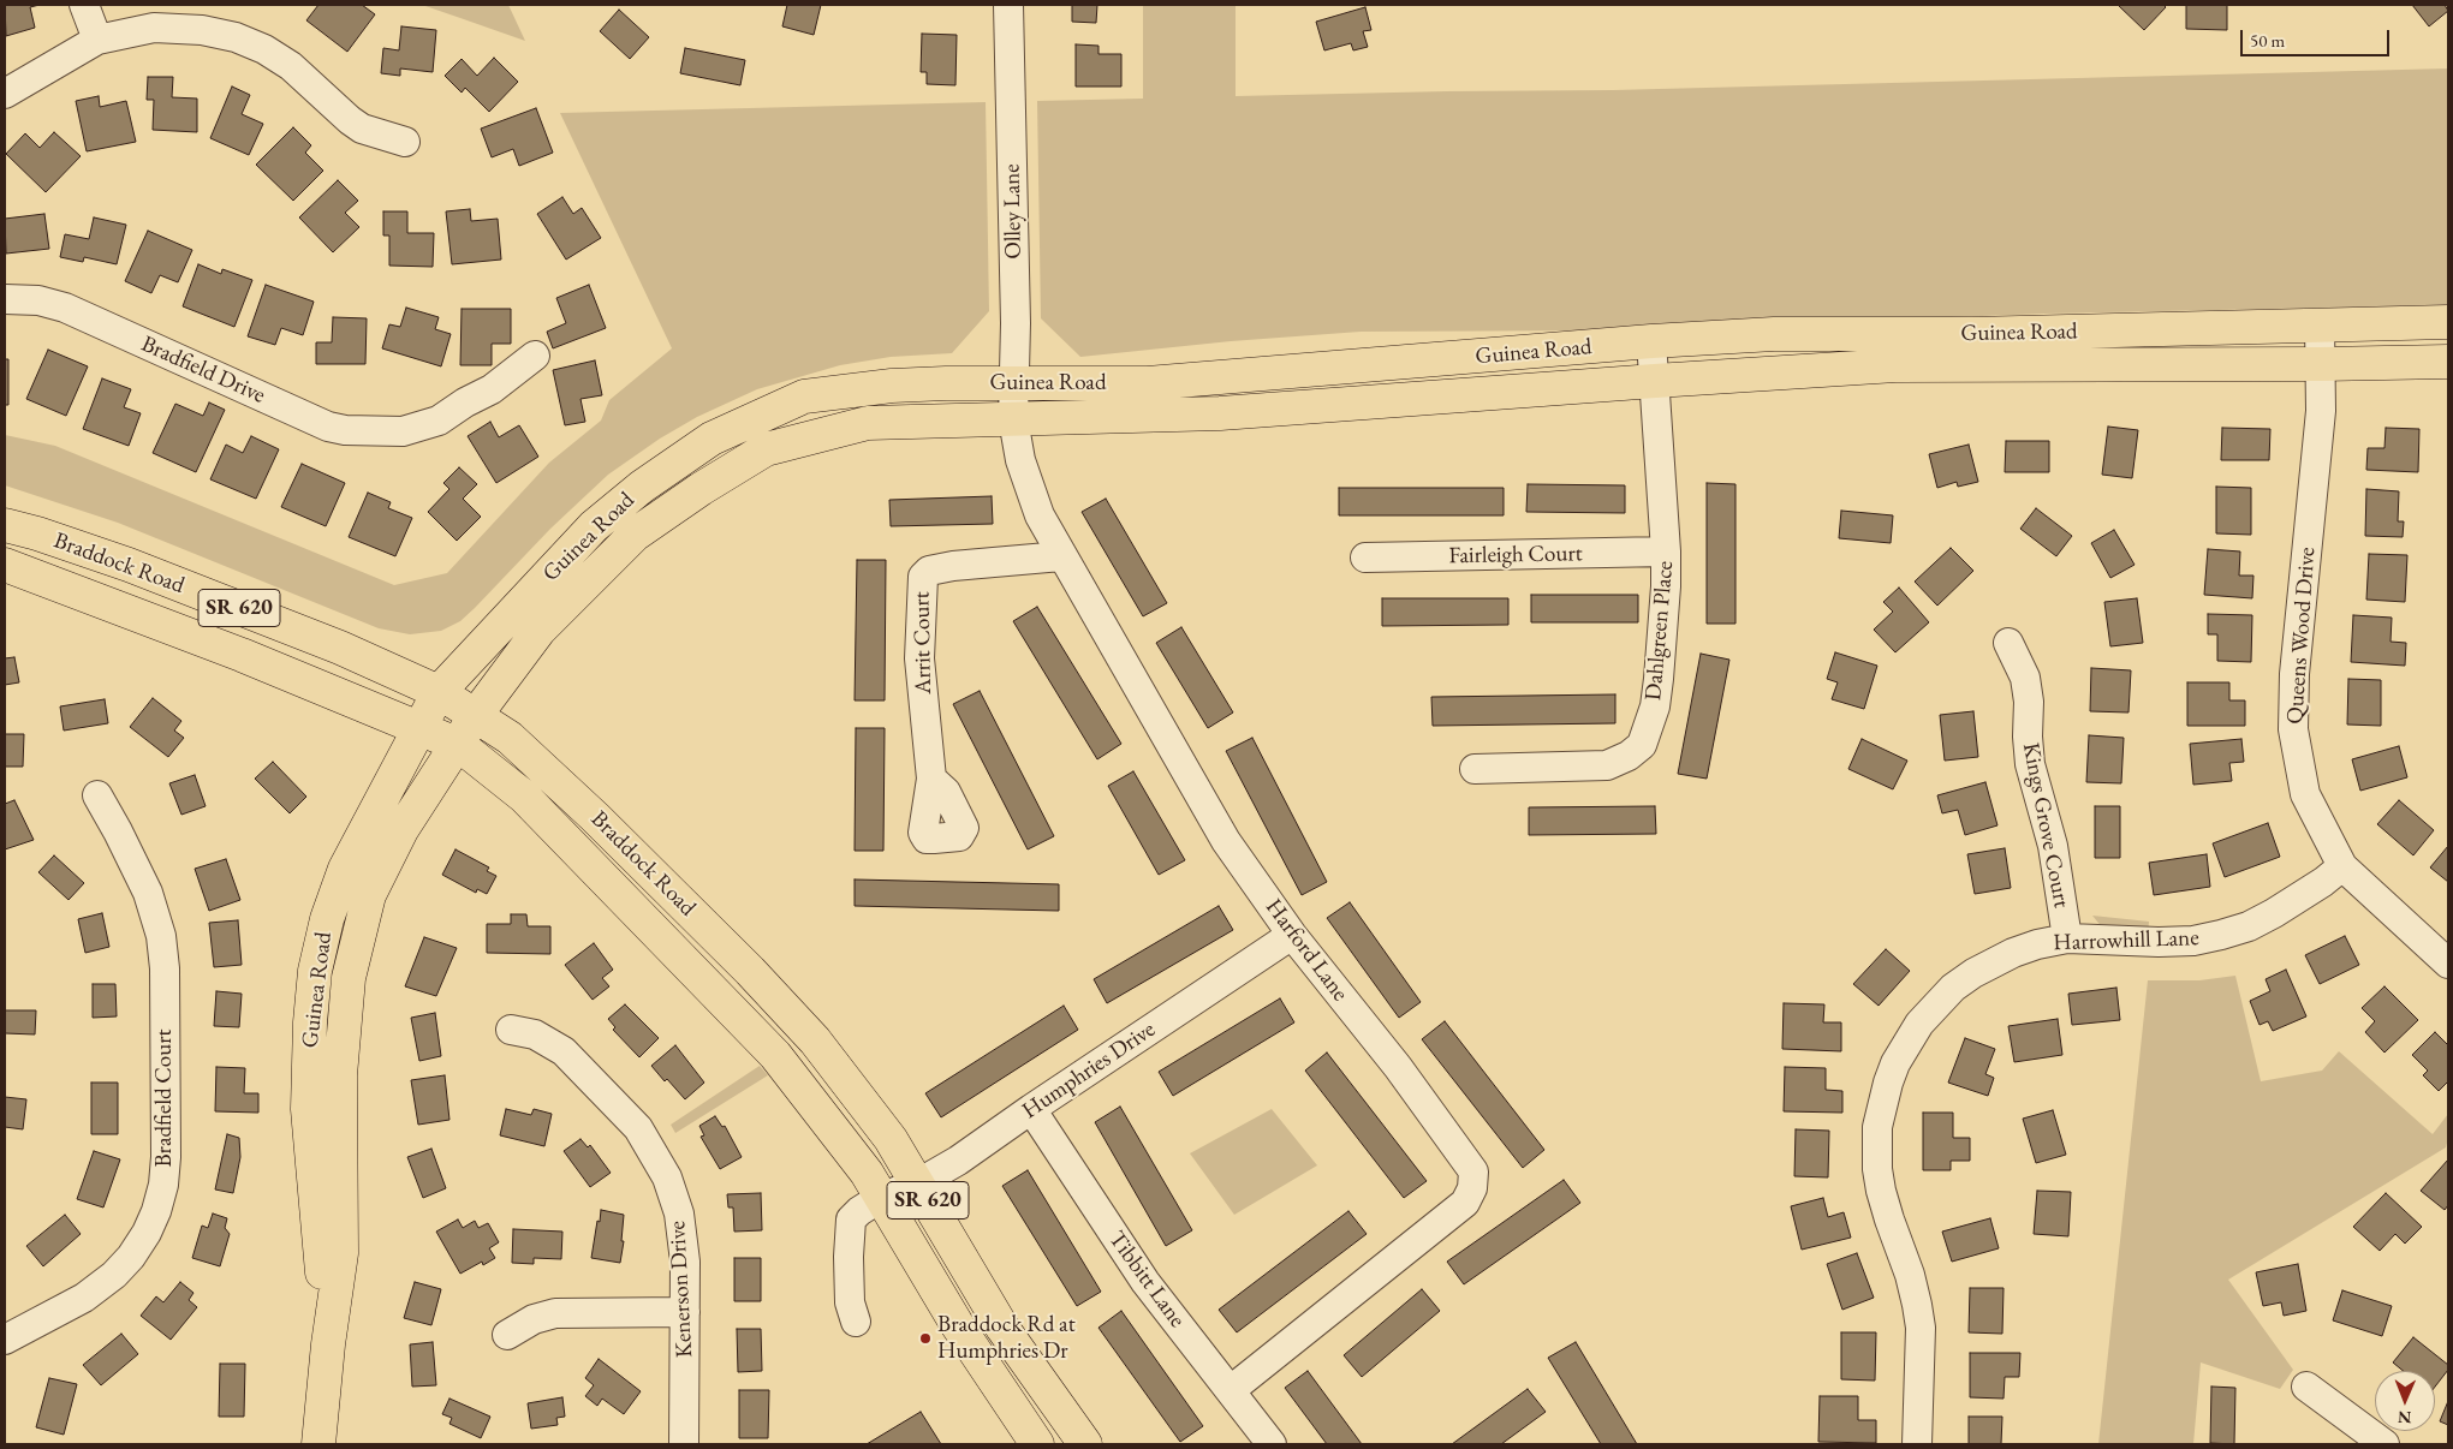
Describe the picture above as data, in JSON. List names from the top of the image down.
{
  "streets": {
    "main road": ["Guinea Road", "Braddock Road", "SR 620"],
    "street": [
      "Olley Lane",
      "Bradfield Drive",
      "Fairleigh Court",
      "Dahlgreen Place",
      "Queens Wood Drive",
      "Arrit Court",
      "Kings Grove Court",
      "Harrowhill Lane",
      "Harford Lane",
      "Humphries Drive",
      "Bradfield Court",
      "Tibbitt Lane",
      "Kenerson Drive"
    ]
  },
  "crossings": [
    ["Olley Lane", "Guinea Road"],
    ["Olley Lane", "Harford Lane"],
    ["Guinea Road", "Braddock Road"],
    ["Guinea Road", "Dahlgreen Place"],
    ["Guinea Road", "Queens Wood Drive"],
    ["Guinea Road", "Harford Lane"],
    ["Fairleigh Court", "Dahlgreen Place"],
    ["Braddock Road", "Humphries Drive"],
    ["Queens Wood Drive", "Harrowhill Lane"],
    ["Arrit Court", "Harford Lane"],
    ["Kings Grove Court", "Harrowhill Lane"],
    ["Harford Lane", "Humphries Drive"],
    ["Harford Lane", "Tibbitt Lane"],
    ["Humphries Drive", "Tibbitt Lane"]
  ],
  "places": ["Braddock Rd at Humphries Dr"],
  "scale_bar": "50 m",
  "north": "bottom"
}
